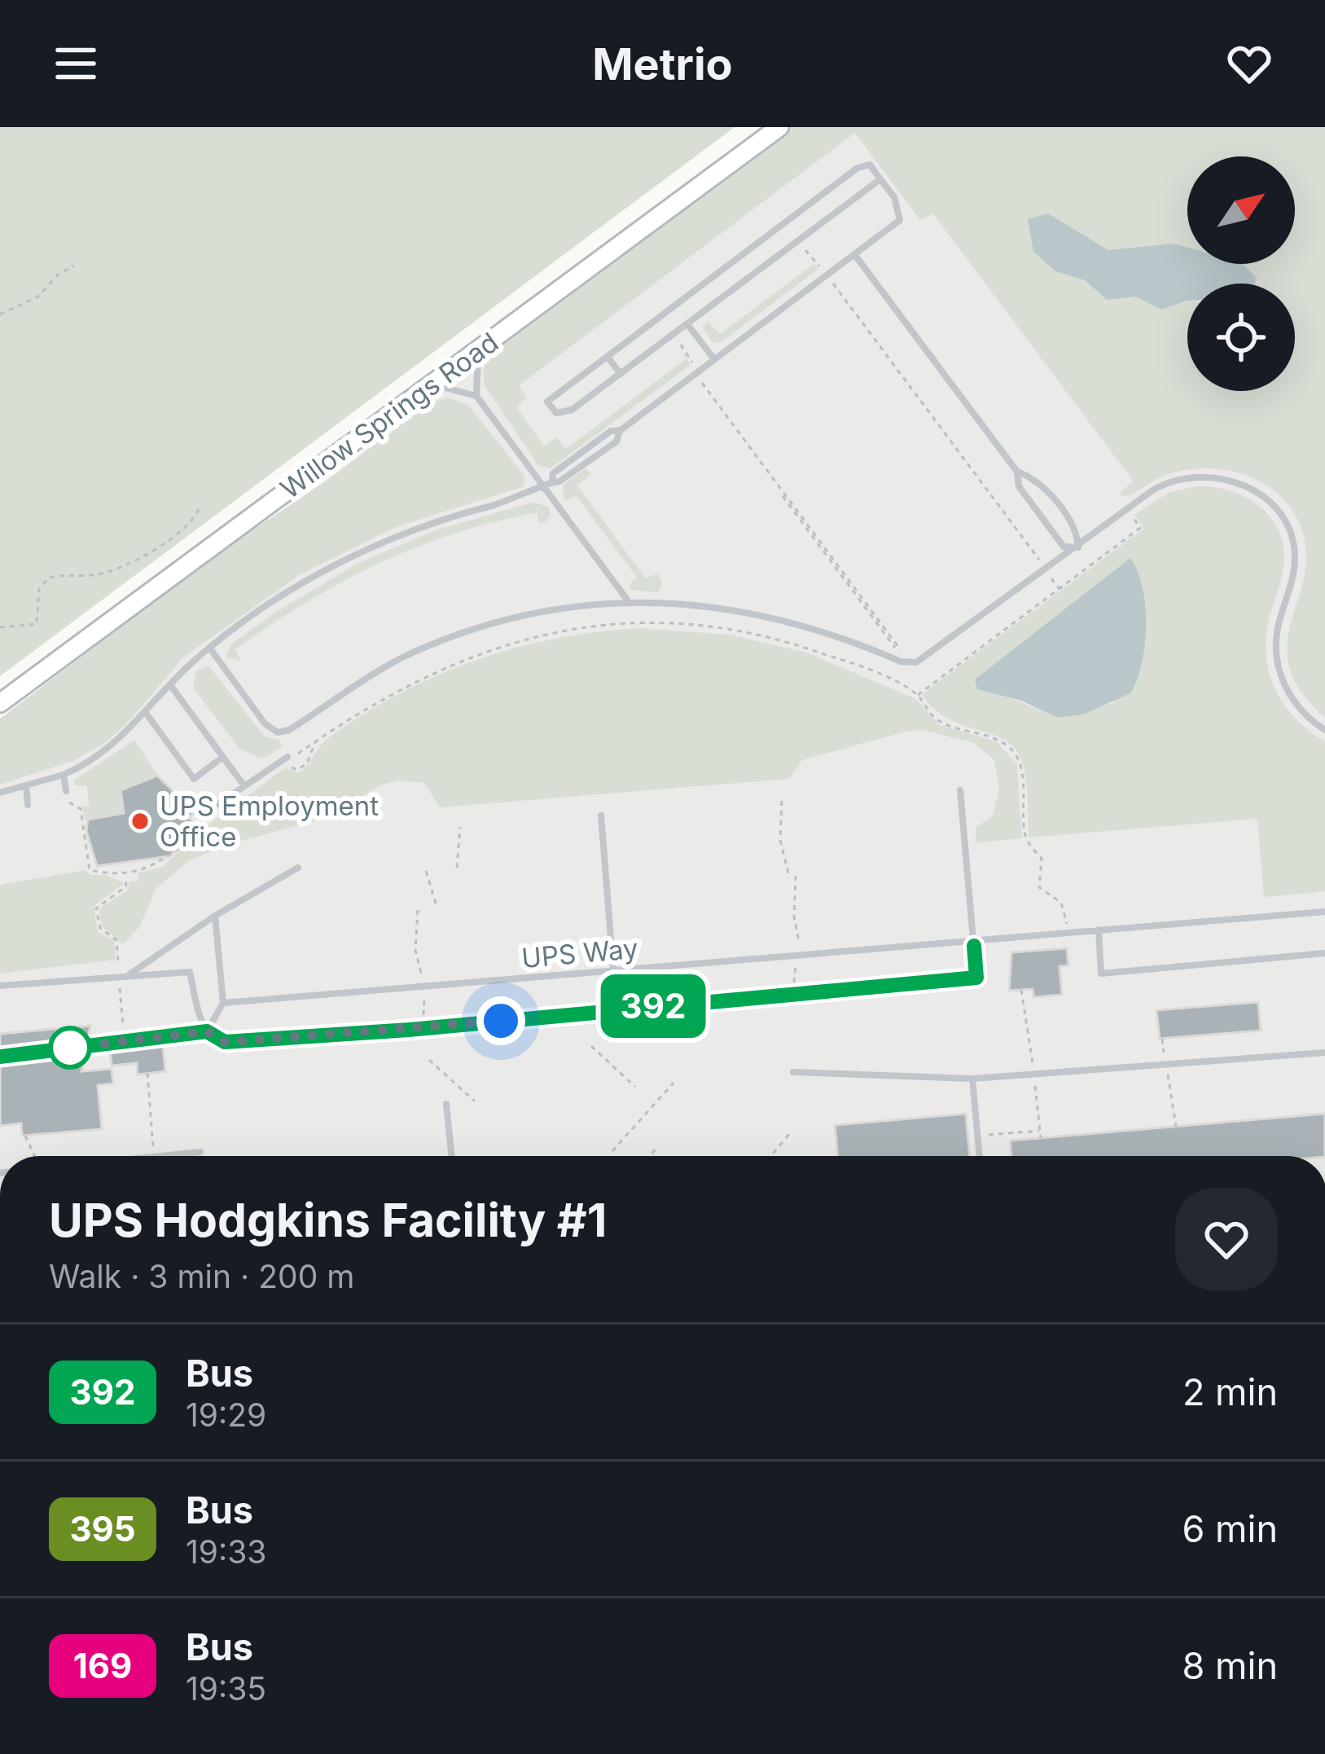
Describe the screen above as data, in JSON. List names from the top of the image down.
{
  "streets": {
    "main road": ["Willow Springs Road"],
    "lane": ["UPS Way"]
  },
  "places": ["UPS Employment Office"],
  "lines": ["bus line 392"],
  "north": "top right",
  "page": {
    "header": "Metrio",
    "on_map": "392",
    "heading": ["UPS Hodgkins Facility #1", "Walk · 3 min · 200 m"],
    "list": [
      {
        "mark": "392",
        "name": "Bus",
        "note": "19:29",
        "value": "2 min"
      },
      {
        "mark": "395",
        "name": "Bus",
        "note": "19:33",
        "value": "6 min"
      },
      {
        "mark": "169",
        "name": "Bus",
        "note": "19:35",
        "value": "8 min"
      }
    ]
  }
}
